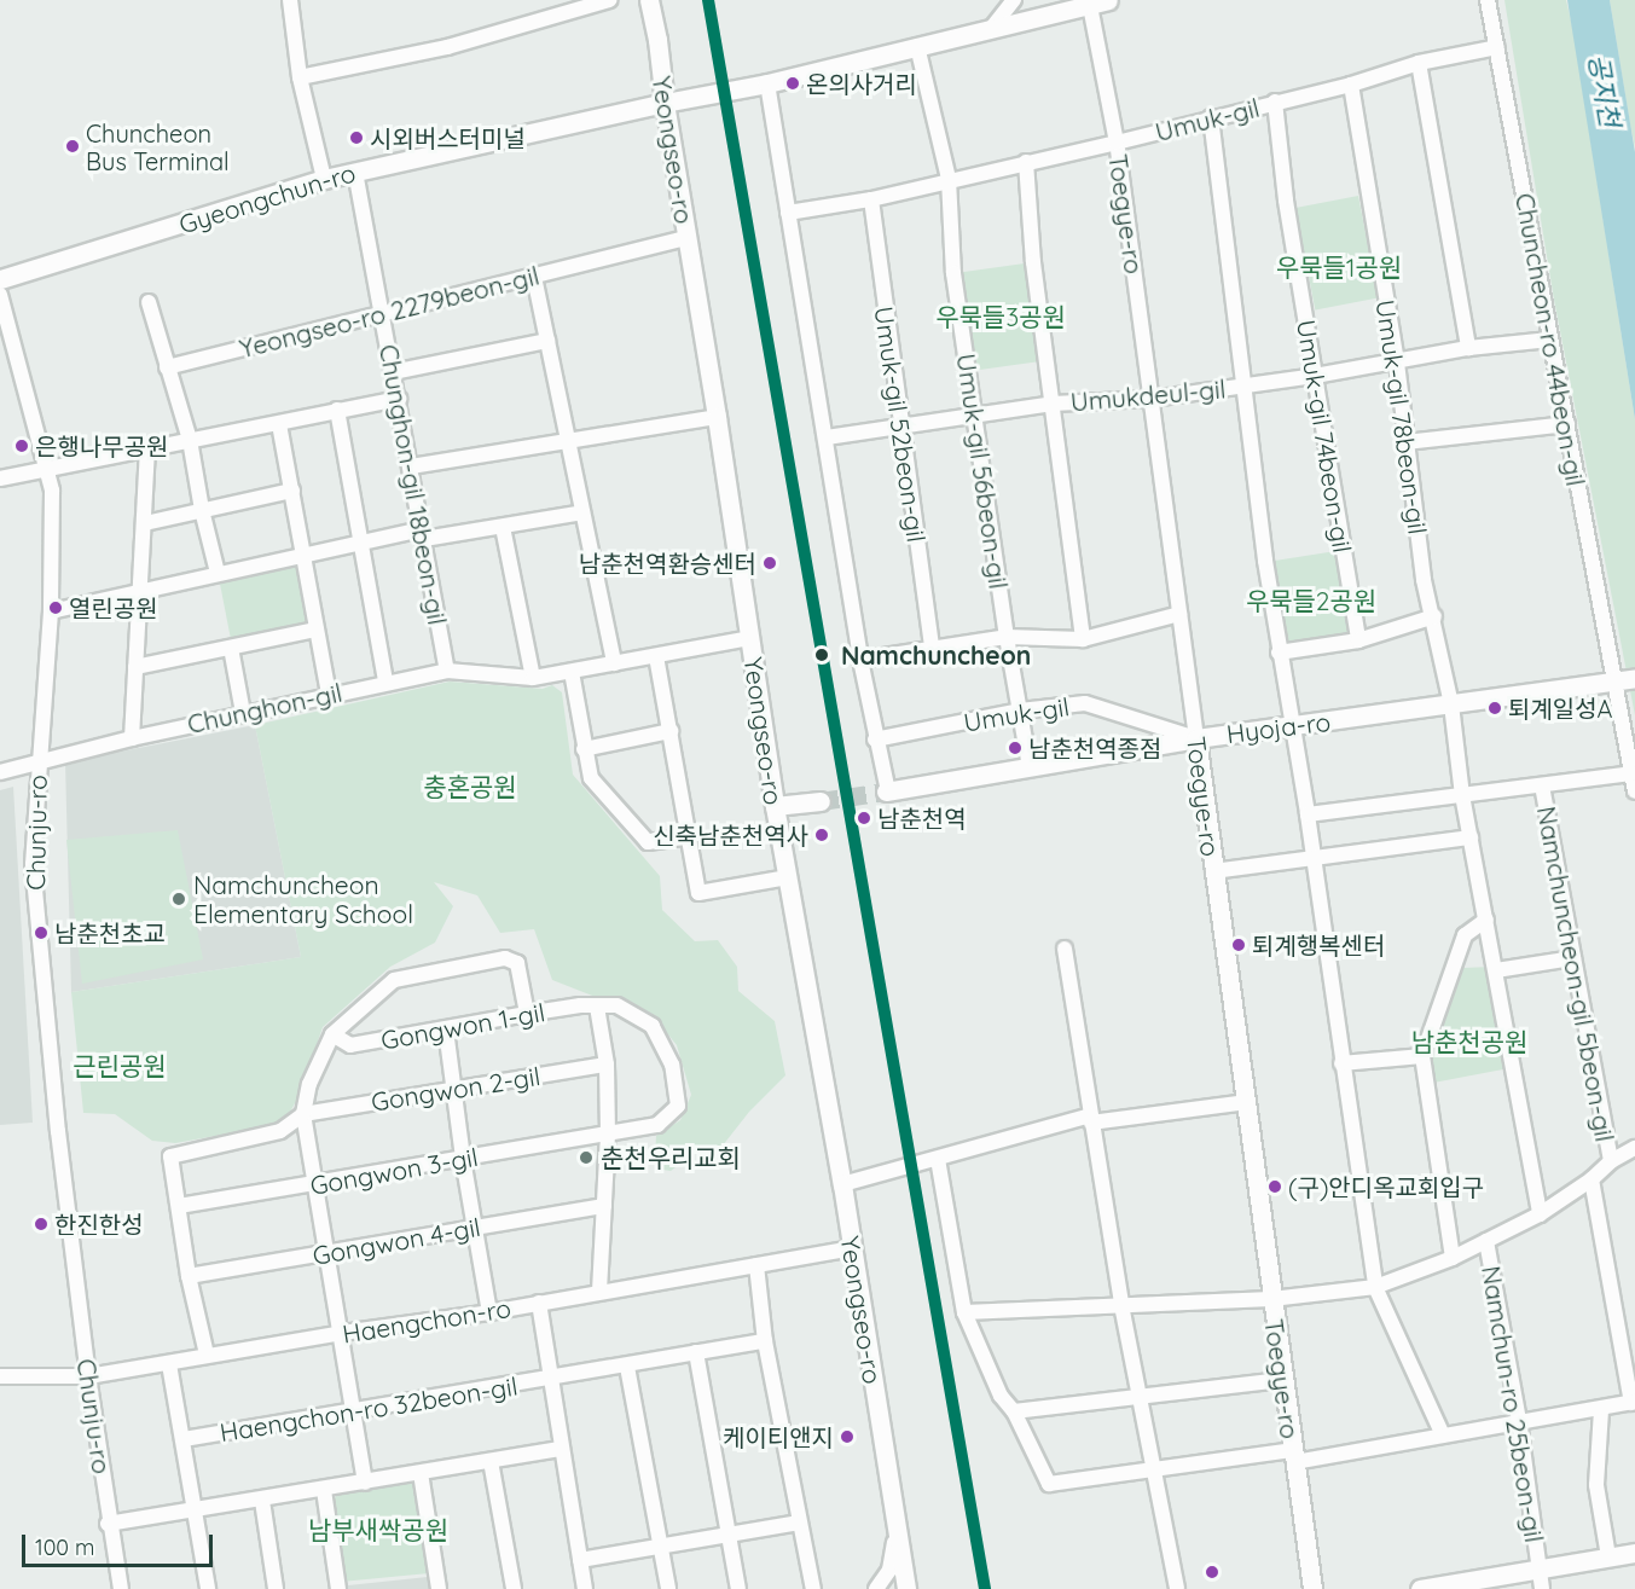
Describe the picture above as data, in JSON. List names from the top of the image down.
{
  "streets": {
    "street": [
      "Umuk-gil",
      "Yeongseo-ro",
      "Gyeongchun-ro",
      "Toegye-ro",
      "Yeongseo-ro 2279beon-gil",
      "Chuncheon-ro 44beon-gil",
      "Umukdeul-gil",
      "Umuk-gil 78beon-gil",
      "Umuk-gil 52beon-gil",
      "Umuk-gil 74beon-gil",
      "Umuk-gil 56beon-gil",
      "Chunghon-gil 18beon-gil",
      "Chunghon-gil",
      "Hyoja-ro",
      "Chunju-ro",
      "Namchuncheon-gil 5beon-gil",
      "Gongwon 1-gil",
      "Gongwon 2-gil",
      "Gongwon 3-gil",
      "Gongwon 4-gil",
      "Haengchon-ro",
      "Namchun-ro 25beon-gil",
      "Haengchon-ro 32beon-gil"
    ]
  },
  "crossings": [
    ["Umuk-gil", "Toegye-ro"],
    ["Umuk-gil", "Chuncheon-ro 44beon-gil"],
    ["Umuk-gil", "Umuk-gil 78beon-gil"],
    ["Umuk-gil", "Umuk-gil 52beon-gil"],
    ["Umuk-gil", "Umuk-gil 74beon-gil"],
    ["Umuk-gil", "Umuk-gil 56beon-gil"],
    ["Umuk-gil", "Hyoja-ro"],
    ["Yeongseo-ro", "Gyeongchun-ro"],
    ["Yeongseo-ro", "Yeongseo-ro 2279beon-gil"],
    ["Yeongseo-ro", "Chunghon-gil"],
    ["Yeongseo-ro", "Haengchon-ro"],
    ["Gyeongchun-ro", "Toegye-ro"],
    ["Gyeongchun-ro", "Umuk-gil 56beon-gil"],
    ["Gyeongchun-ro", "Chunghon-gil 18beon-gil"],
    ["Toegye-ro", "Umukdeul-gil"],
    ["Toegye-ro", "Hyoja-ro"],
    ["Yeongseo-ro 2279beon-gil", "Chunghon-gil 18beon-gil"],
    ["Chuncheon-ro 44beon-gil", "Umukdeul-gil"],
    ["Chuncheon-ro 44beon-gil", "Hyoja-ro"],
    ["Umukdeul-gil", "Umuk-gil 78beon-gil"],
    ["Umukdeul-gil", "Umuk-gil 52beon-gil"],
    ["Umukdeul-gil", "Umuk-gil 74beon-gil"],
    ["Umukdeul-gil", "Umuk-gil 56beon-gil"],
    ["Umuk-gil 78beon-gil", "Hyoja-ro"],
    ["Umuk-gil 56beon-gil", "Hyoja-ro"],
    ["Chunghon-gil 18beon-gil", "Chunghon-gil"],
    ["Chunghon-gil", "Chunju-ro"],
    ["Chunju-ro", "Haengchon-ro"],
    ["Gongwon 1-gil", "Gongwon 3-gil"],
    ["Haengchon-ro", "Haengchon-ro 32beon-gil"]
  ],
  "water": ["공지천"],
  "parks": [
    "우묵들1공원",
    "우묵들3공원",
    "우묵들2공원",
    "충혼공원",
    "남춘천공원",
    "근린공원",
    "남부새싹공원"
  ],
  "places": [
    "온의사거리",
    "시외버스터미널",
    "Chuncheon Bus Terminal",
    "은행나무공원",
    "남춘천역환승센터",
    "열린공원",
    "Namchuncheon",
    "퇴계일성A",
    "남춘천역종점",
    "남춘천역",
    "신축남춘천역사",
    "Namchuncheon Elementary School",
    "남춘천초교",
    "퇴계행복센터",
    "춘천우리교회",
    "(구)안디옥교회입구",
    "한진한성",
    "케이티앤지"
  ],
  "scale_bar": "100 m"
}
